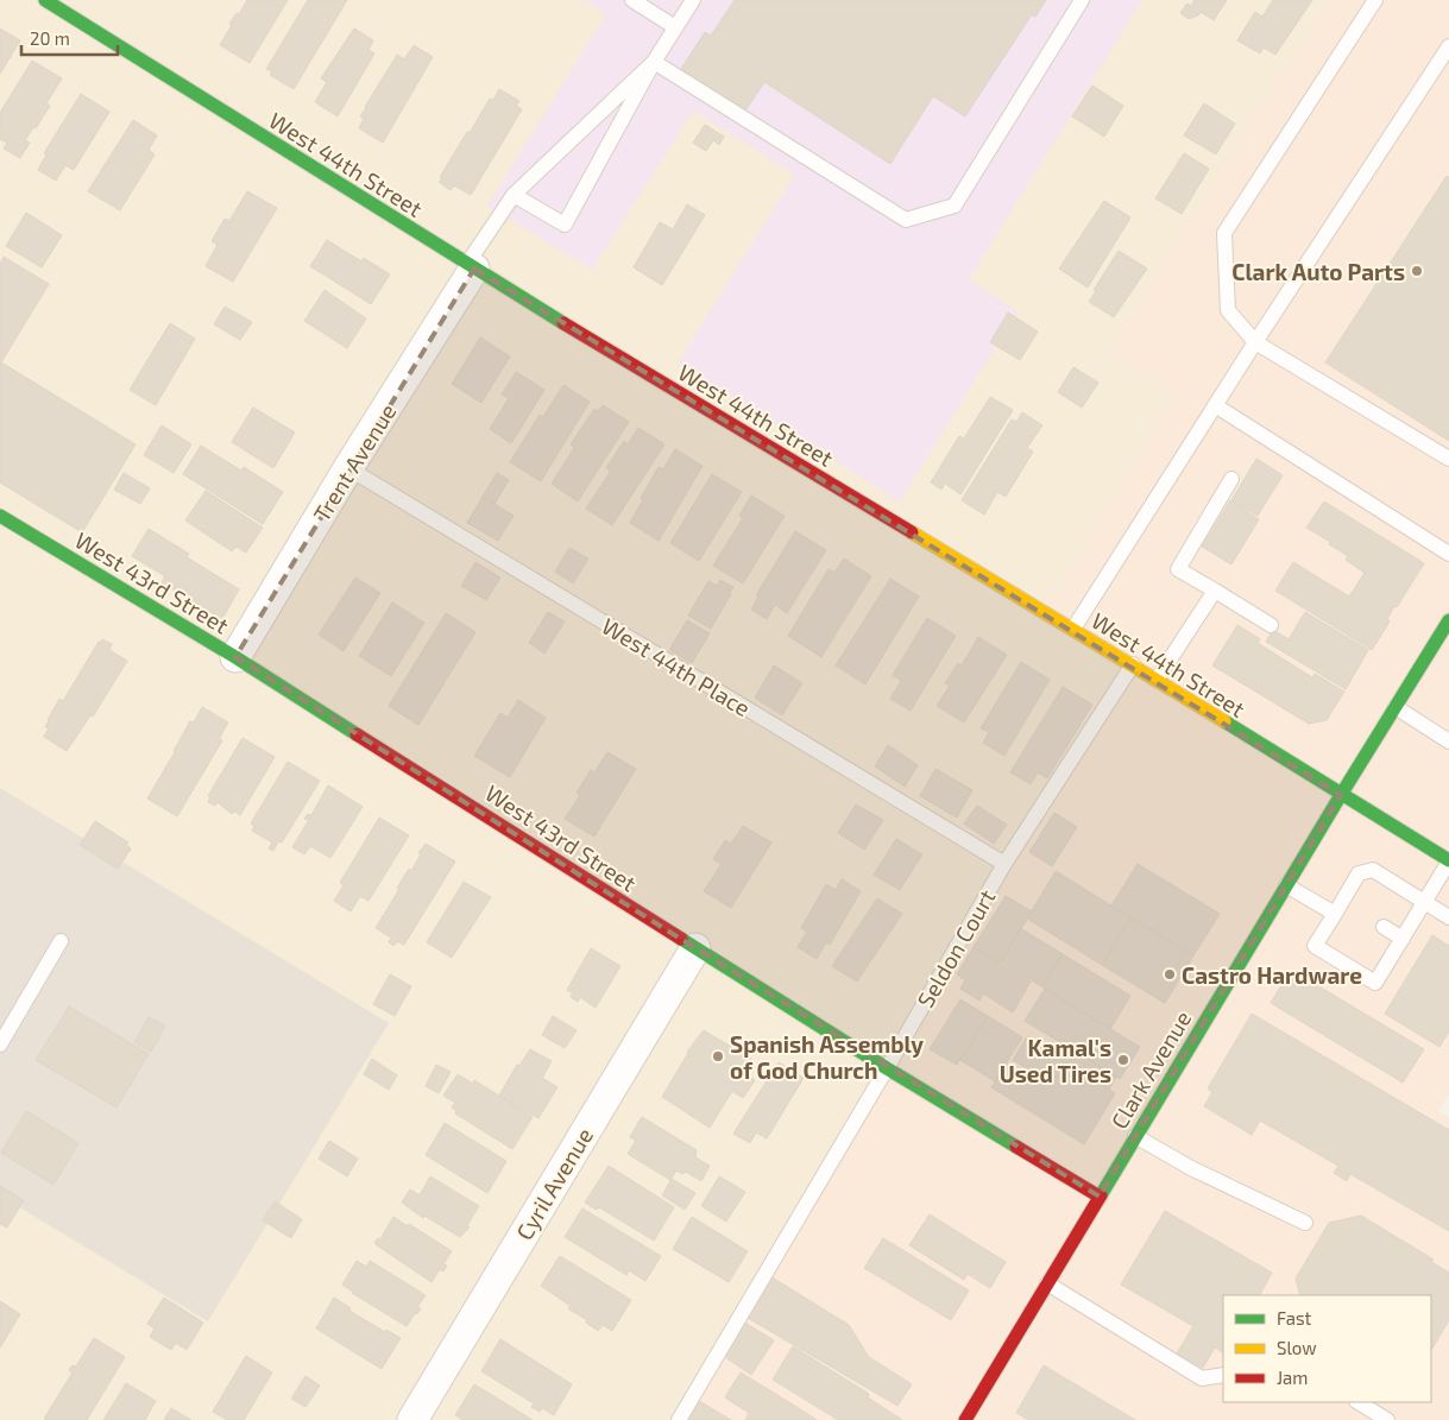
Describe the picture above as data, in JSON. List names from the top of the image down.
{
  "streets": {
    "street": [
      "West 44th Street",
      "Trent Avenue",
      "West 43rd Street",
      "Clark Avenue",
      "Cyril Avenue"
    ],
    "lane": ["West 44th Place", "Seldon Court"]
  },
  "crossings": [
    ["West 44th Street", "Trent Avenue"],
    ["West 44th Street", "Seldon Court"],
    ["West 44th Street", "Clark Avenue"],
    ["Trent Avenue", "West 43rd Street"],
    ["Trent Avenue", "West 44th Place"],
    ["West 43rd Street", "Seldon Court"],
    ["West 43rd Street", "Clark Avenue"],
    ["West 43rd Street", "Cyril Avenue"],
    ["West 44th Place", "Seldon Court"]
  ],
  "places": [
    "Clark Auto Parts",
    "Castro Hardware",
    "Spanish Assembly of God Church",
    "Kamal's Used Tires"
  ],
  "legend": ["Fast", "Slow", "Jam"],
  "scale_bar": "20 m"
}
